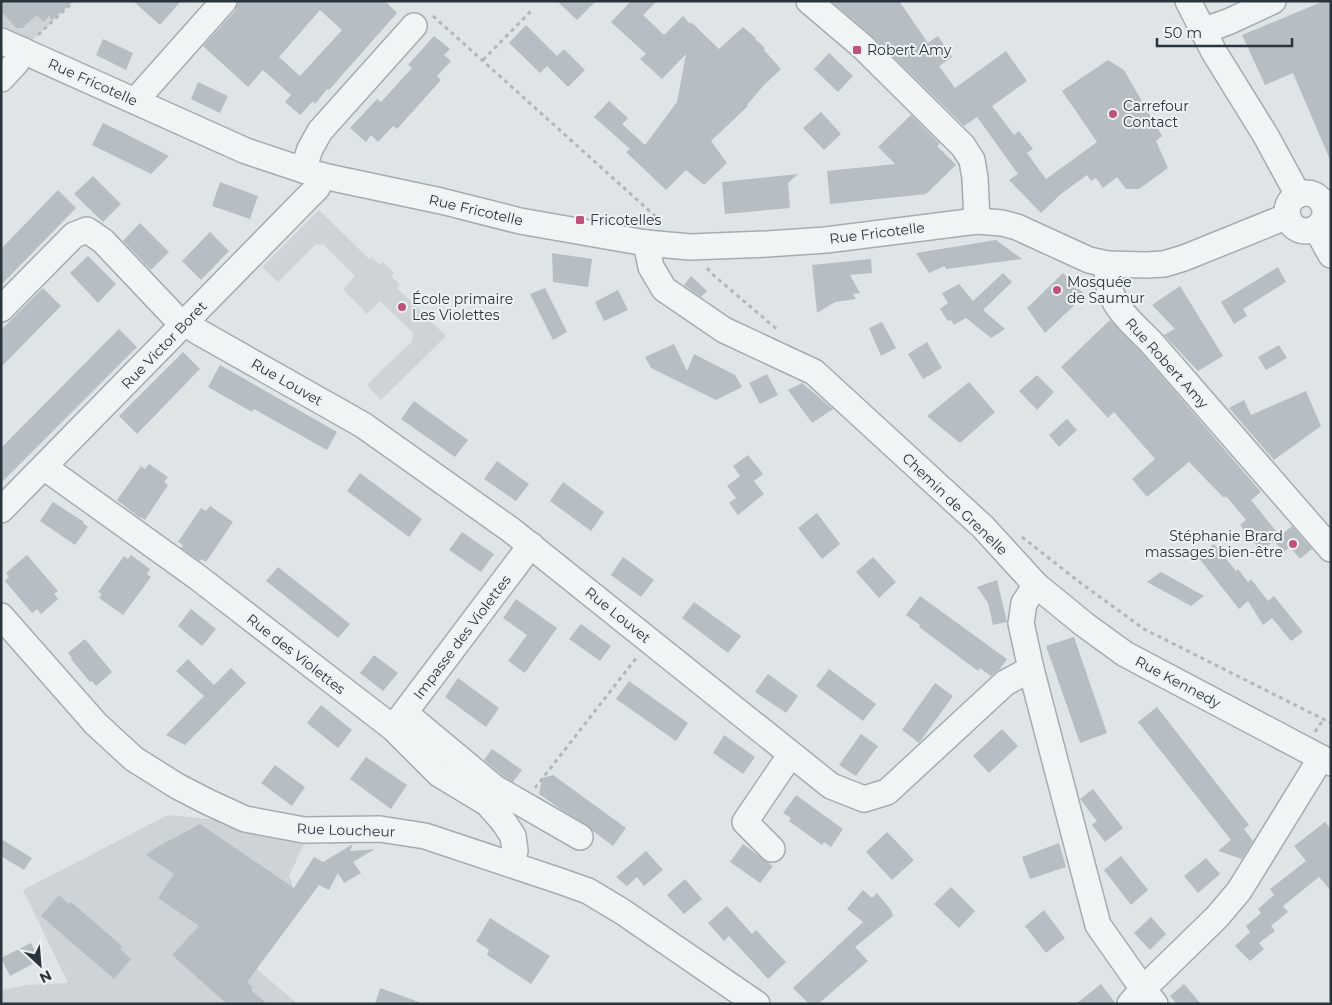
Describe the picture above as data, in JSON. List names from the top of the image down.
{
  "streets": {
    "street": [
      "Rue Fricotelle",
      "Rue Victor Boret",
      "Rue Robert Amy",
      "Rue Louvet",
      "Chemin de Grenelle",
      "Impasse des Violettes",
      "Rue des Violettes",
      "Rue Kennedy",
      "Rue Loucheur"
    ]
  },
  "crossings": [
    ["Rue Fricotelle", "Rue Victor Boret"],
    ["Rue Fricotelle", "Chemin de Grenelle"],
    ["Rue Victor Boret", "Rue Louvet"],
    ["Rue Victor Boret", "Rue des Violettes"],
    ["Rue Louvet", "Impasse des Violettes"],
    ["Chemin de Grenelle", "Rue Kennedy"],
    ["Impasse des Violettes", "Rue des Violettes"],
    ["Rue des Violettes", "Rue Loucheur"]
  ],
  "places": {
    "transit": ["Robert Amy", "Fricotelles"],
    "other": [
      "Carrefour Contact",
      "Mosquée de Saumur",
      "École primaire Les Violettes",
      "Stéphanie Brard massages bien-être"
    ]
  },
  "scale_bar": "50 m",
  "north": "bottom right"
}
